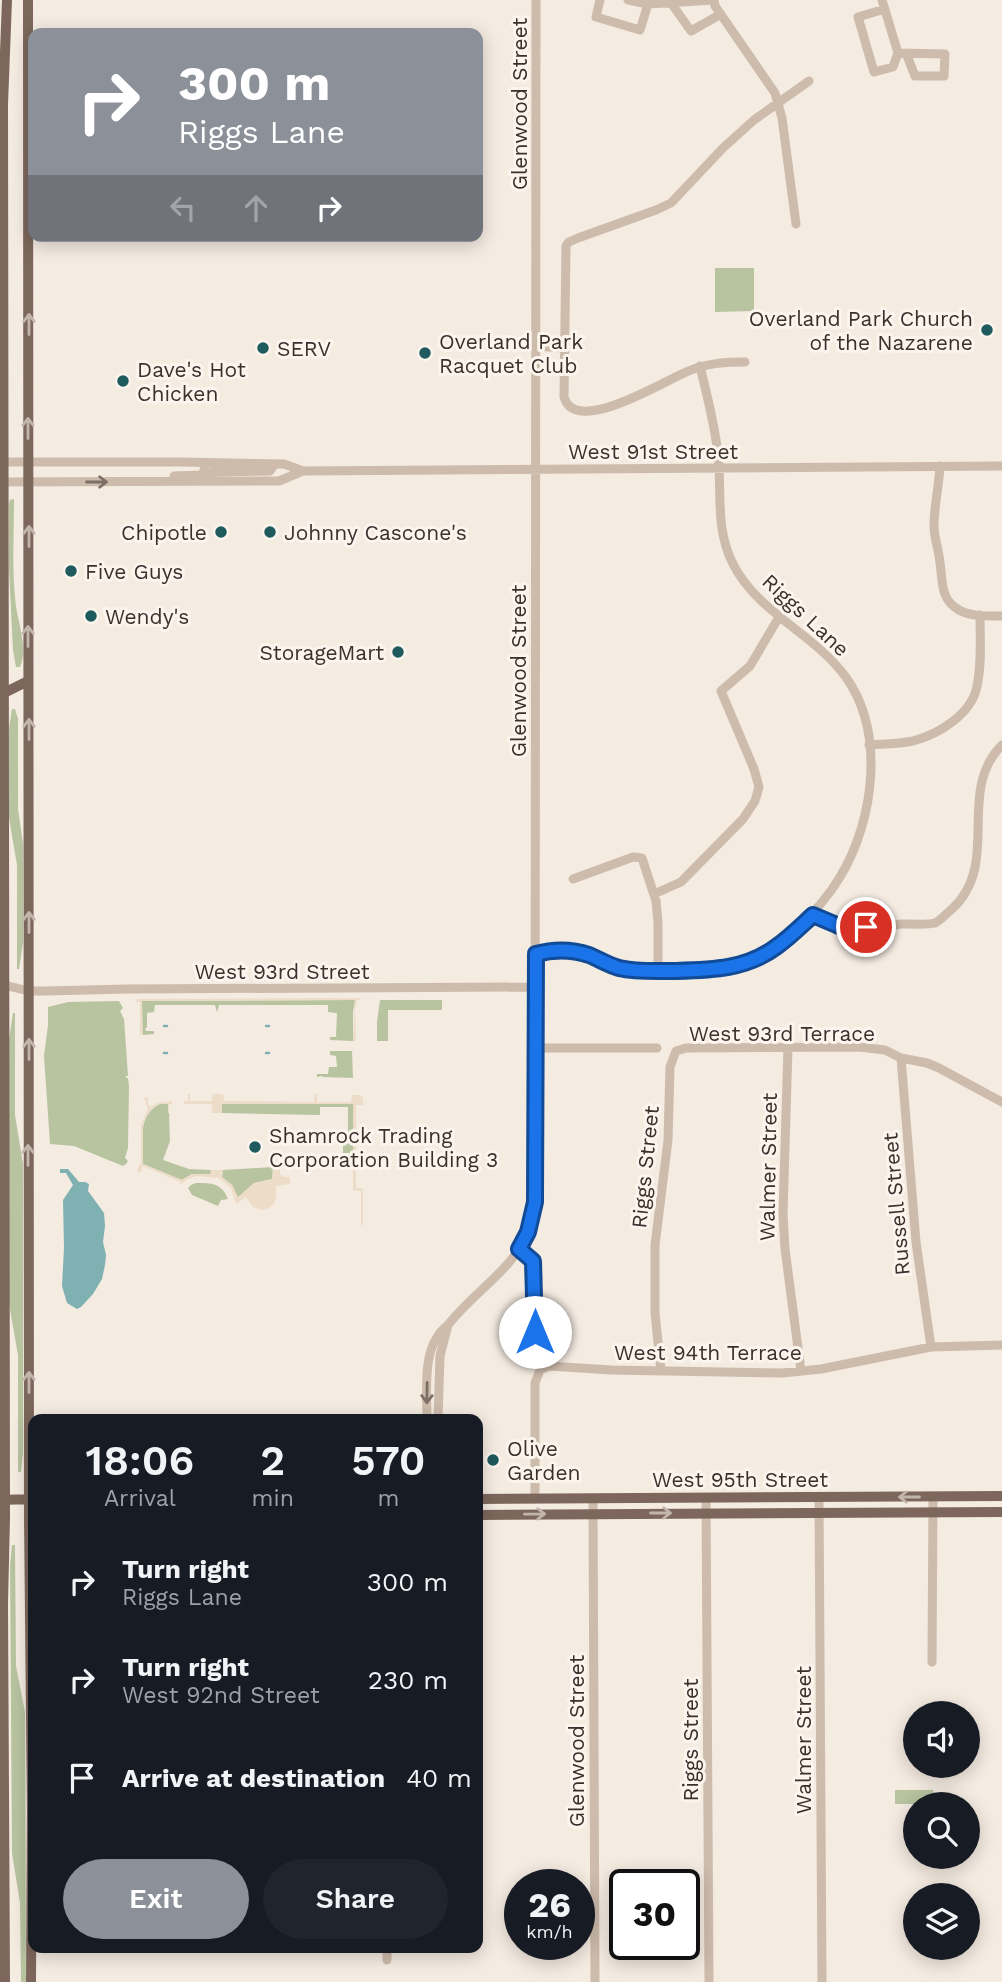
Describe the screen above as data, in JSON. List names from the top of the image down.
{
  "streets": {
    "main road": ["West 95th Street"],
    "street": [
      "Glenwood Street",
      "West 91st Street",
      "Riggs Lane",
      "West 93rd Street",
      "West 93rd Terrace",
      "Riggs Street",
      "Walmer Street",
      "Russell Street",
      "West 94th Terrace"
    ]
  },
  "crossings": [
    ["Glenwood Street", "West 91st Street"],
    ["Glenwood Street", "Riggs Lane"],
    ["Glenwood Street", "West 93rd Street"],
    ["Glenwood Street", "West 95th Street"],
    ["West 91st Street", "Riggs Lane"],
    ["West 93rd Terrace", "Riggs Street"],
    ["West 93rd Terrace", "Walmer Street"],
    ["West 93rd Terrace", "Russell Street"],
    ["Riggs Street", "West 94th Terrace"],
    ["Riggs Street", "West 95th Street"],
    ["Walmer Street", "West 94th Terrace"],
    ["Walmer Street", "West 95th Street"],
    ["Russell Street", "West 94th Terrace"],
    ["West 94th Terrace", "West 95th Street"]
  ],
  "places": [
    "Overland Park Church of the Nazarene",
    "SERV",
    "Overland Park Racquet Club",
    "Dave's Hot Chicken",
    "Chipotle",
    "Johnny Cascone's",
    "Five Guys",
    "Wendy's",
    "StorageMart",
    "Shamrock Trading Corporation Building 3",
    "Olive Garden"
  ],
  "page": {
    "turn": ["300 m", "Riggs Lane"],
    "eta": [
      "18:06",
      "Arrival",
      "2",
      "min",
      "570",
      "m"
    ],
    "list": [
      {
        "name": "Turn right",
        "note": "Riggs Lane",
        "value": "300 m"
      },
      {
        "name": "Turn right",
        "note": "West 92nd Street",
        "value": "230 m"
      },
      {
        "name": "Arrive at destination",
        "value": "40 m"
      }
    ],
    "buttons": ["Exit", "Share"],
    "speed": "26 km/h",
    "limit": "30"
  }
}
